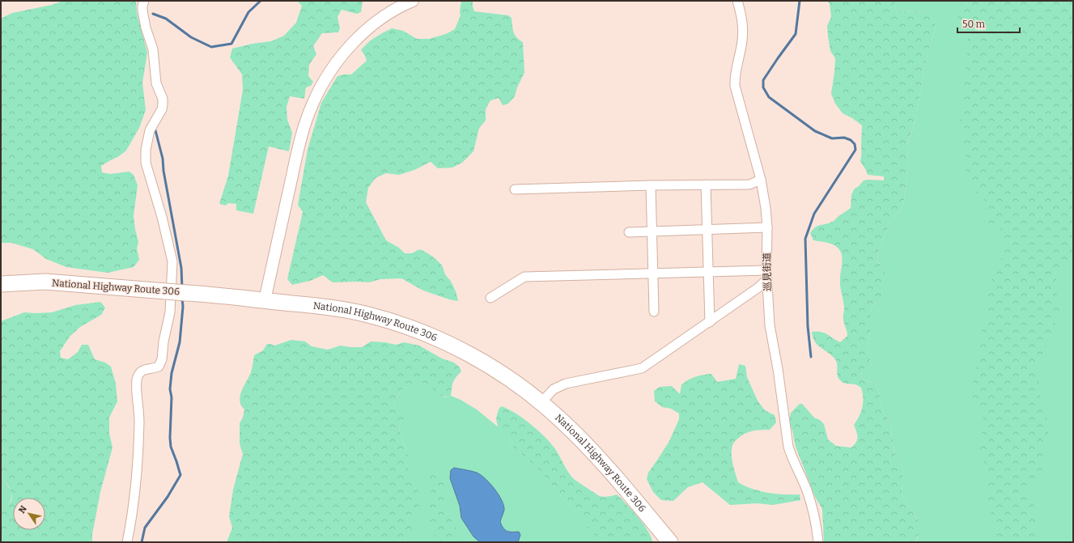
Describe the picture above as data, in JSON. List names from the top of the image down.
{
  "streets": {
    "highway": ["National Highway Route 306"],
    "street": ["巡見街道"]
  },
  "scale_bar": "50 m",
  "north": "top left"
}
